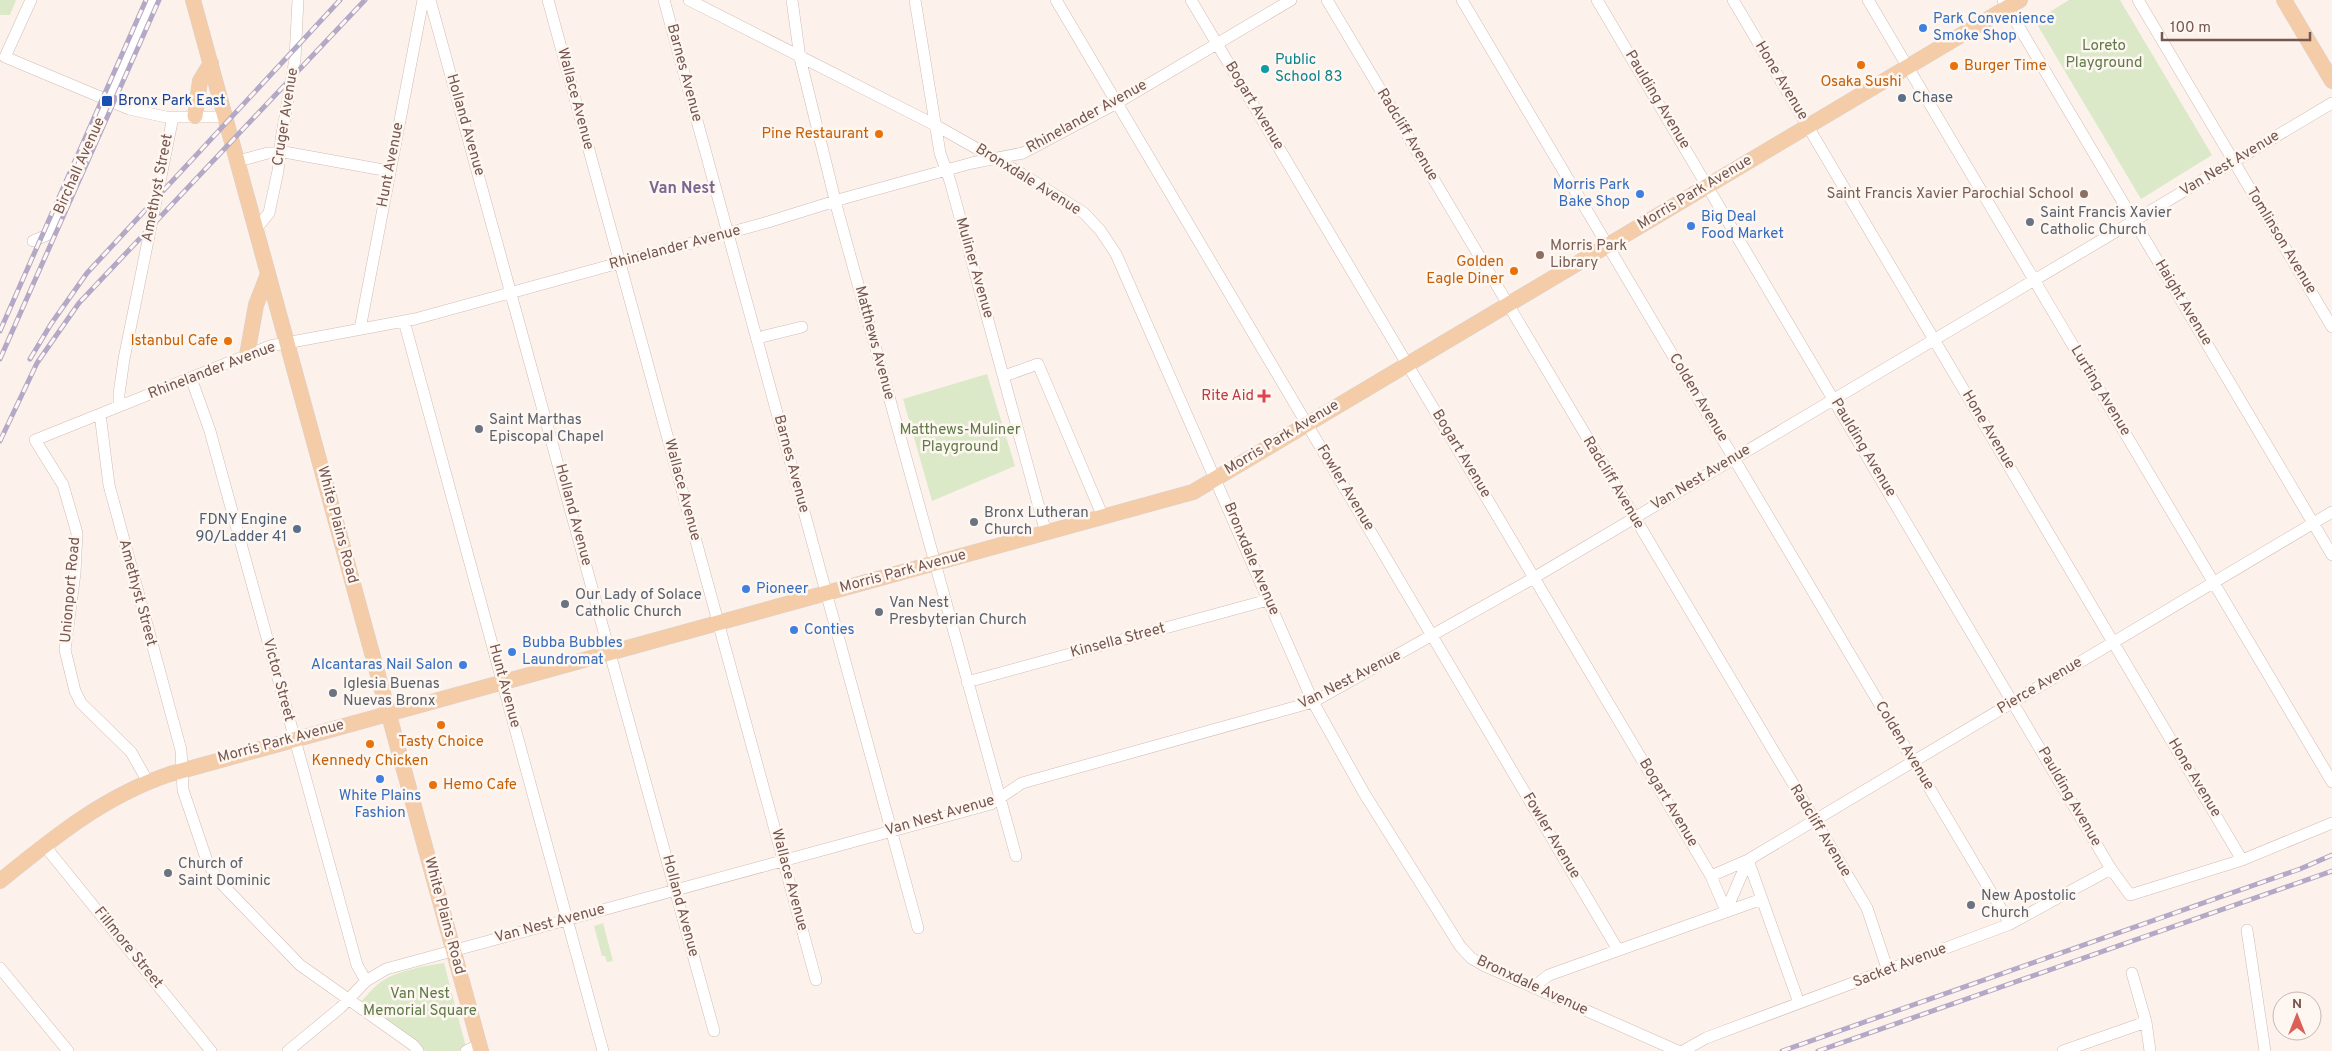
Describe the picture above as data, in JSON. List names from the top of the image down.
{
  "streets": {
    "main road": ["Morris Park Avenue", "White Plains Road"],
    "street": [
      "Barnes Avenue",
      "Hone Avenue",
      "Wallace Avenue",
      "Paulding Avenue",
      "Bogart Avenue",
      "Cruger Avenue",
      "Rhinelander Avenue",
      "Holland Avenue",
      "Radcliff Avenue",
      "Van Nest Avenue",
      "Hunt Avenue",
      "Birchall Avenue",
      "Bronxdale Avenue",
      "Amethyst Street",
      "Tomlinson Avenue",
      "Muliner Avenue",
      "Haight Avenue",
      "Matthews Avenue",
      "Lurting Avenue",
      "Colden Avenue",
      "Fowler Avenue",
      "Unionport Road",
      "Kinsella Street",
      "Victor Street",
      "Pierce Avenue",
      "Fillmore Street",
      "Sacket Avenue"
    ]
  },
  "crossings": [
    ["Barnes Avenue", "Rhinelander Avenue"],
    ["Barnes Avenue", "Van Nest Avenue"],
    ["Barnes Avenue", "Morris Park Avenue"],
    ["Hone Avenue", "Paulding Avenue"],
    ["Hone Avenue", "Van Nest Avenue"],
    ["Hone Avenue", "Morris Park Avenue"],
    ["Hone Avenue", "Pierce Avenue"],
    ["Wallace Avenue", "Rhinelander Avenue"],
    ["Wallace Avenue", "Van Nest Avenue"],
    ["Wallace Avenue", "Morris Park Avenue"],
    ["Paulding Avenue", "Van Nest Avenue"],
    ["Paulding Avenue", "Morris Park Avenue"],
    ["Paulding Avenue", "Pierce Avenue"],
    ["Paulding Avenue", "Sacket Avenue"],
    ["Bogart Avenue", "Rhinelander Avenue"],
    ["Bogart Avenue", "Van Nest Avenue"],
    ["Bogart Avenue", "Morris Park Avenue"],
    ["Bogart Avenue", "Pierce Avenue"],
    ["Cruger Avenue", "White Plains Road"],
    ["Rhinelander Avenue", "Holland Avenue"],
    ["Rhinelander Avenue", "Hunt Avenue"],
    ["Rhinelander Avenue", "Bronxdale Avenue"],
    ["Rhinelander Avenue", "Amethyst Street"],
    ["Rhinelander Avenue", "Muliner Avenue"],
    ["Rhinelander Avenue", "Matthews Avenue"],
    ["Rhinelander Avenue", "Fowler Avenue"],
    ["Rhinelander Avenue", "White Plains Road"],
    ["Rhinelander Avenue", "Unionport Road"],
    ["Rhinelander Avenue", "Victor Street"],
    ["Holland Avenue", "Van Nest Avenue"],
    ["Holland Avenue", "Morris Park Avenue"],
    ["Radcliff Avenue", "Van Nest Avenue"],
    ["Radcliff Avenue", "Morris Park Avenue"],
    ["Radcliff Avenue", "Pierce Avenue"],
    ["Radcliff Avenue", "Sacket Avenue"],
    ["Van Nest Avenue", "Hunt Avenue"],
    ["Van Nest Avenue", "Bronxdale Avenue"],
    ["Van Nest Avenue", "Tomlinson Avenue"],
    ["Van Nest Avenue", "Haight Avenue"],
    ["Van Nest Avenue", "Matthews Avenue"],
    ["Van Nest Avenue", "Lurting Avenue"],
    ["Van Nest Avenue", "Colden Avenue"],
    ["Van Nest Avenue", "Fowler Avenue"],
    ["Van Nest Avenue", "White Plains Road"],
    ["Van Nest Avenue", "Victor Street"],
    ["Hunt Avenue", "Morris Park Avenue"],
    ["Bronxdale Avenue", "Morris Park Avenue"],
    ["Bronxdale Avenue", "Muliner Avenue"],
    ["Bronxdale Avenue", "Matthews Avenue"],
    ["Bronxdale Avenue", "Kinsella Street"],
    ["Amethyst Street", "Morris Park Avenue"],
    ["Morris Park Avenue", "Muliner Avenue"],
    ["Morris Park Avenue", "Haight Avenue"],
    ["Morris Park Avenue", "Matthews Avenue"],
    ["Morris Park Avenue", "Lurting Avenue"],
    ["Morris Park Avenue", "Colden Avenue"],
    ["Morris Park Avenue", "Fowler Avenue"],
    ["Morris Park Avenue", "White Plains Road"],
    ["Morris Park Avenue", "Unionport Road"],
    ["Morris Park Avenue", "Victor Street"],
    ["Morris Park Avenue", "Fillmore Street"],
    ["Haight Avenue", "Pierce Avenue"],
    ["Matthews Avenue", "Kinsella Street"],
    ["Lurting Avenue", "Pierce Avenue"],
    ["Colden Avenue", "Pierce Avenue"],
    ["Colden Avenue", "Sacket Avenue"]
  ],
  "districts": ["Van Nest"],
  "parks": ["Loreto Playground", "Matthews-Muliner Playground", "Van Nest Memorial Square"],
  "places": {
    "other": [
      "Park Convenience Smoke Shop",
      "Osaka Sushi",
      "Burger Time",
      "Public School 83",
      "Chase",
      "Pine Restaurant",
      "Morris Park Bake Shop",
      "Saint Francis Xavier Parochial School",
      "Saint Francis Xavier Catholic Church",
      "Big Deal Food Market",
      "Morris Park Library",
      "Golden Eagle Diner",
      "Istanbul Cafe",
      "Saint Marthas Episcopal Chapel",
      "Bronx Lutheran Church",
      "FDNY Engine 90/Ladder 41",
      "Pioneer",
      "Our Lady of Solace Catholic Church",
      "Van Nest Presbyterian Church",
      "Conties",
      "Bubba Bubbles Laundromat",
      "Alcantaras Nail Salon",
      "Iglesia Buenas Nuevas Bronx",
      "Tasty Choice",
      "Kennedy Chicken",
      "White Plains Fashion",
      "Hemo Cafe",
      "Church of Saint Dominic",
      "New Apostolic Church"
    ],
    "transit": ["Bronx Park East"],
    "health": ["Rite Aid"]
  },
  "scale_bar": "100 m",
  "north": "top"
}
